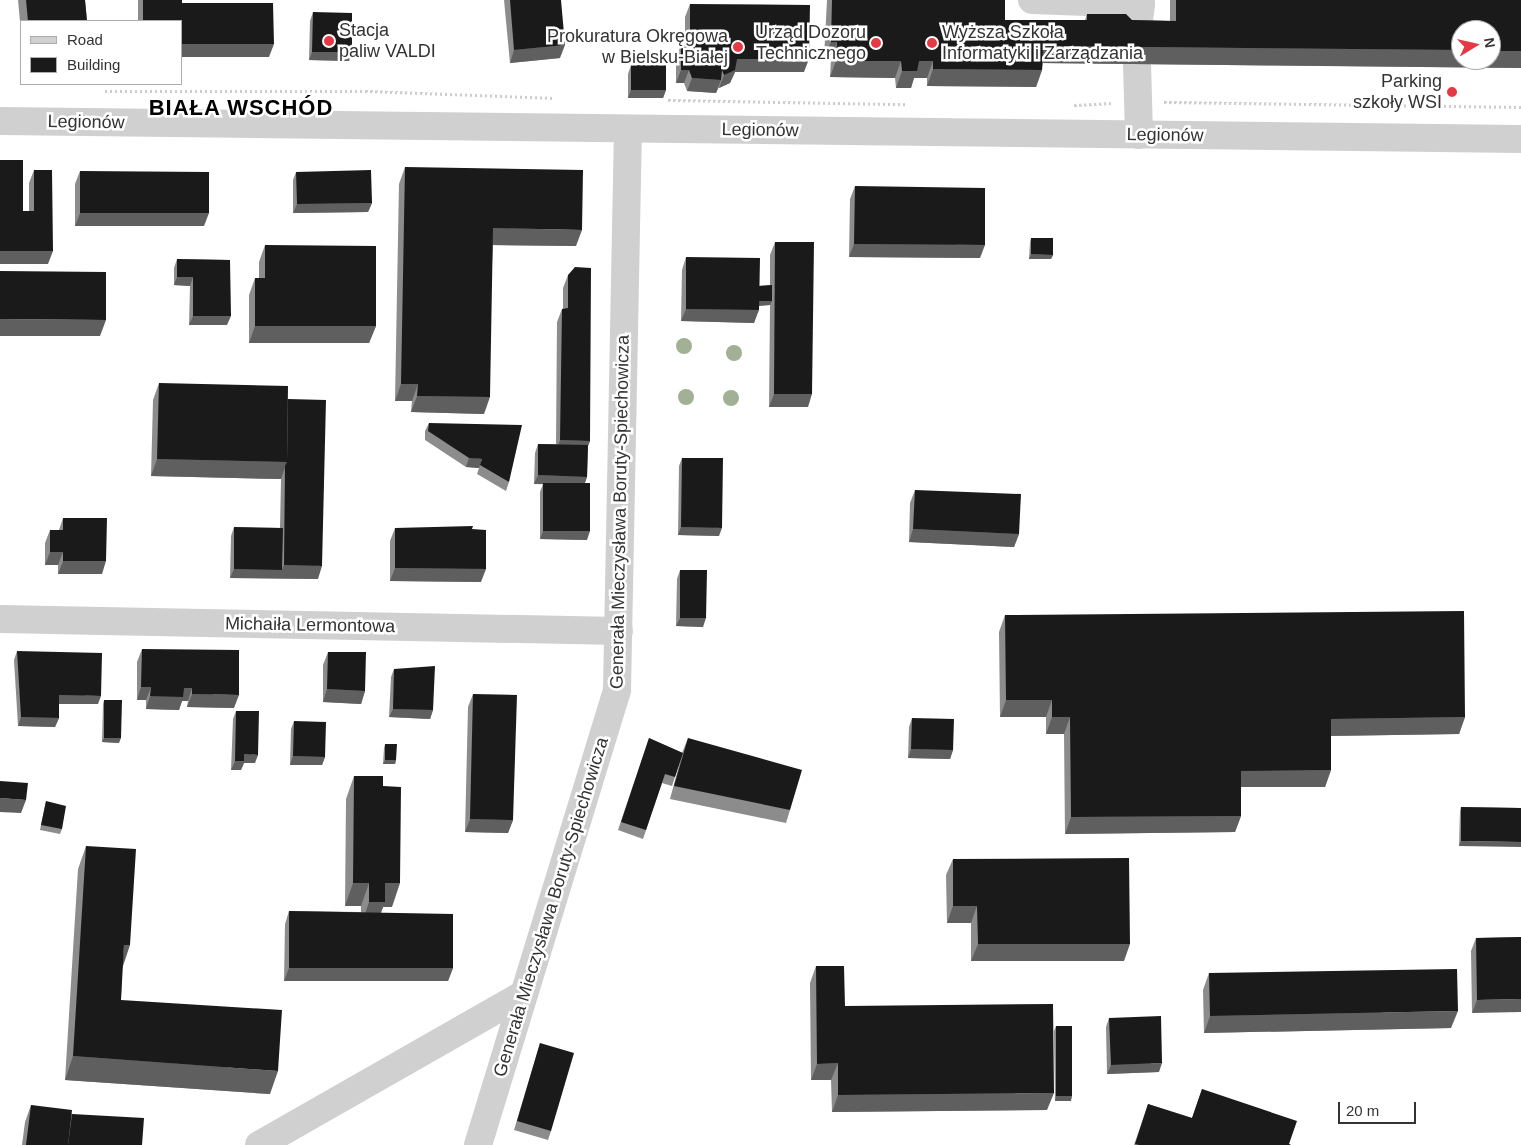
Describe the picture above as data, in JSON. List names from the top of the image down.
{
  "streets": {
    "street": ["Legionów", "Generała Mieczysława Boruty-Spiechowicza", "Michaiła Lermontowa"]
  },
  "crossings": [
    ["Legionów", "Generała Mieczysława Boruty-Spiechowicza"],
    ["Generała Mieczysława Boruty-Spiechowicza", "Michaiła Lermontowa"]
  ],
  "districts": ["BIAŁA WSCHÓD"],
  "places": [
    "Stacja paliw VALDI",
    "Urząd Dozoru Technicznego",
    "Wyższa Szkoła Informatyki i Zarządzania",
    "Prokuratura Okręgowa w Bielsku-Białej",
    "Parking szkoły WSI"
  ],
  "legend": ["Road", "Building"],
  "scale_bar": "20 m",
  "north": "right"
}
